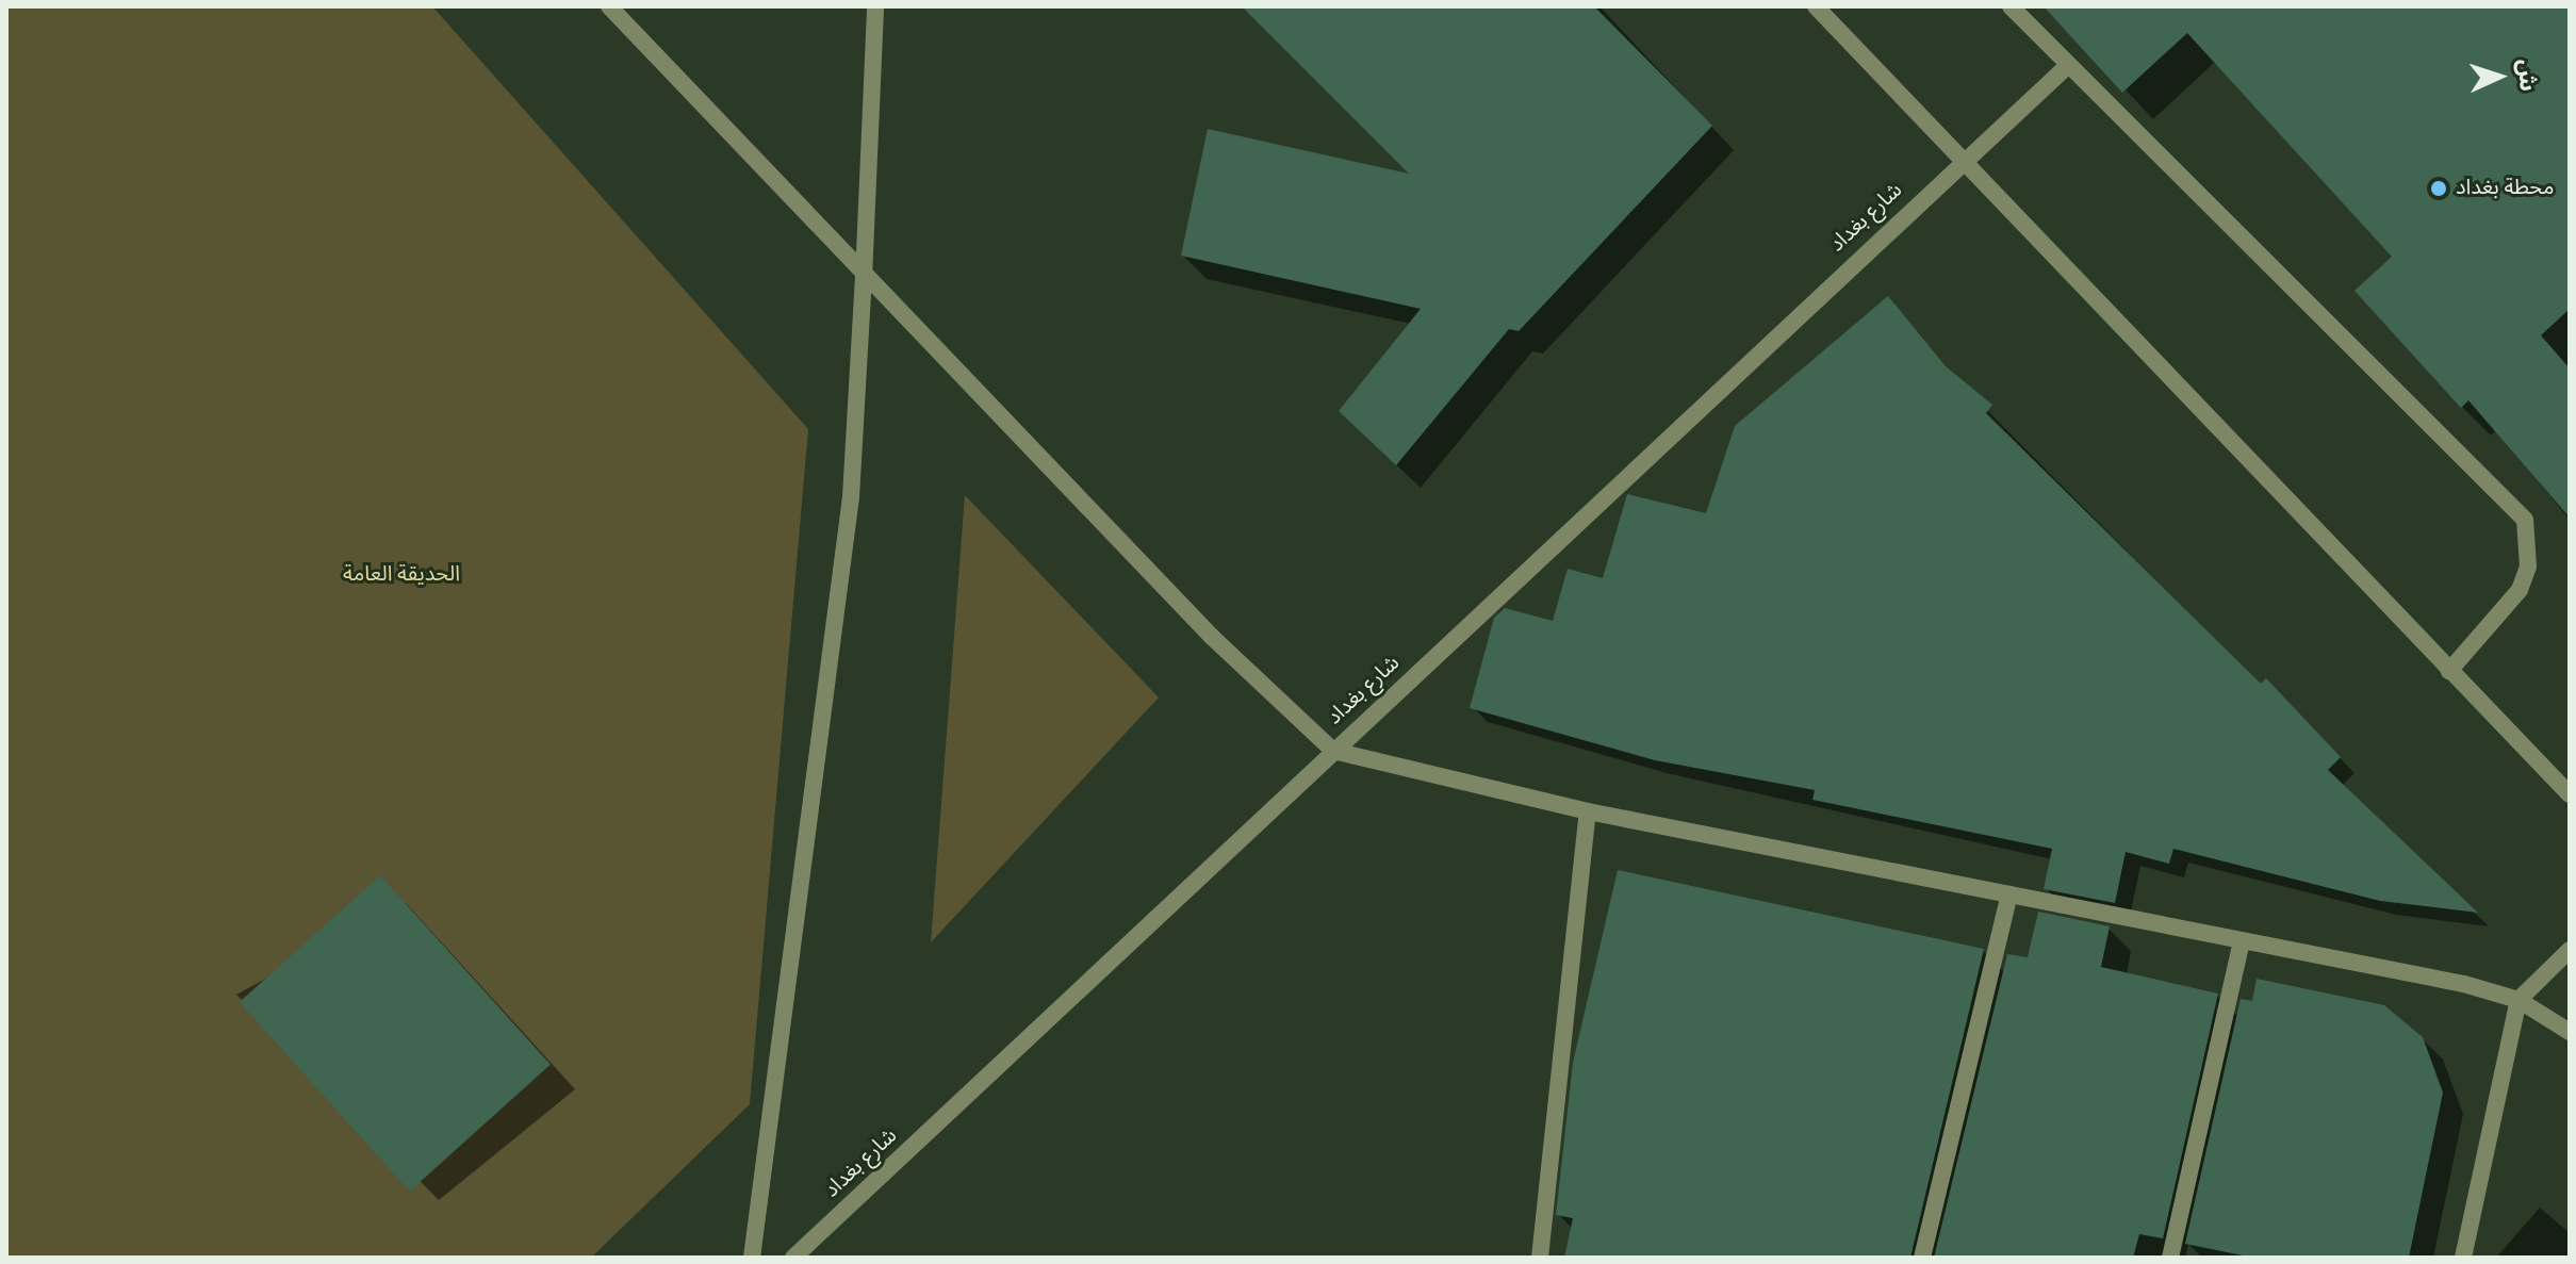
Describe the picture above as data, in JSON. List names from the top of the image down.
{
  "streets": {
    "street": ["شارع بغداد"]
  },
  "parks": ["الحديقة العامة"],
  "places": ["محطة بغداد"],
  "north": "right"
}
